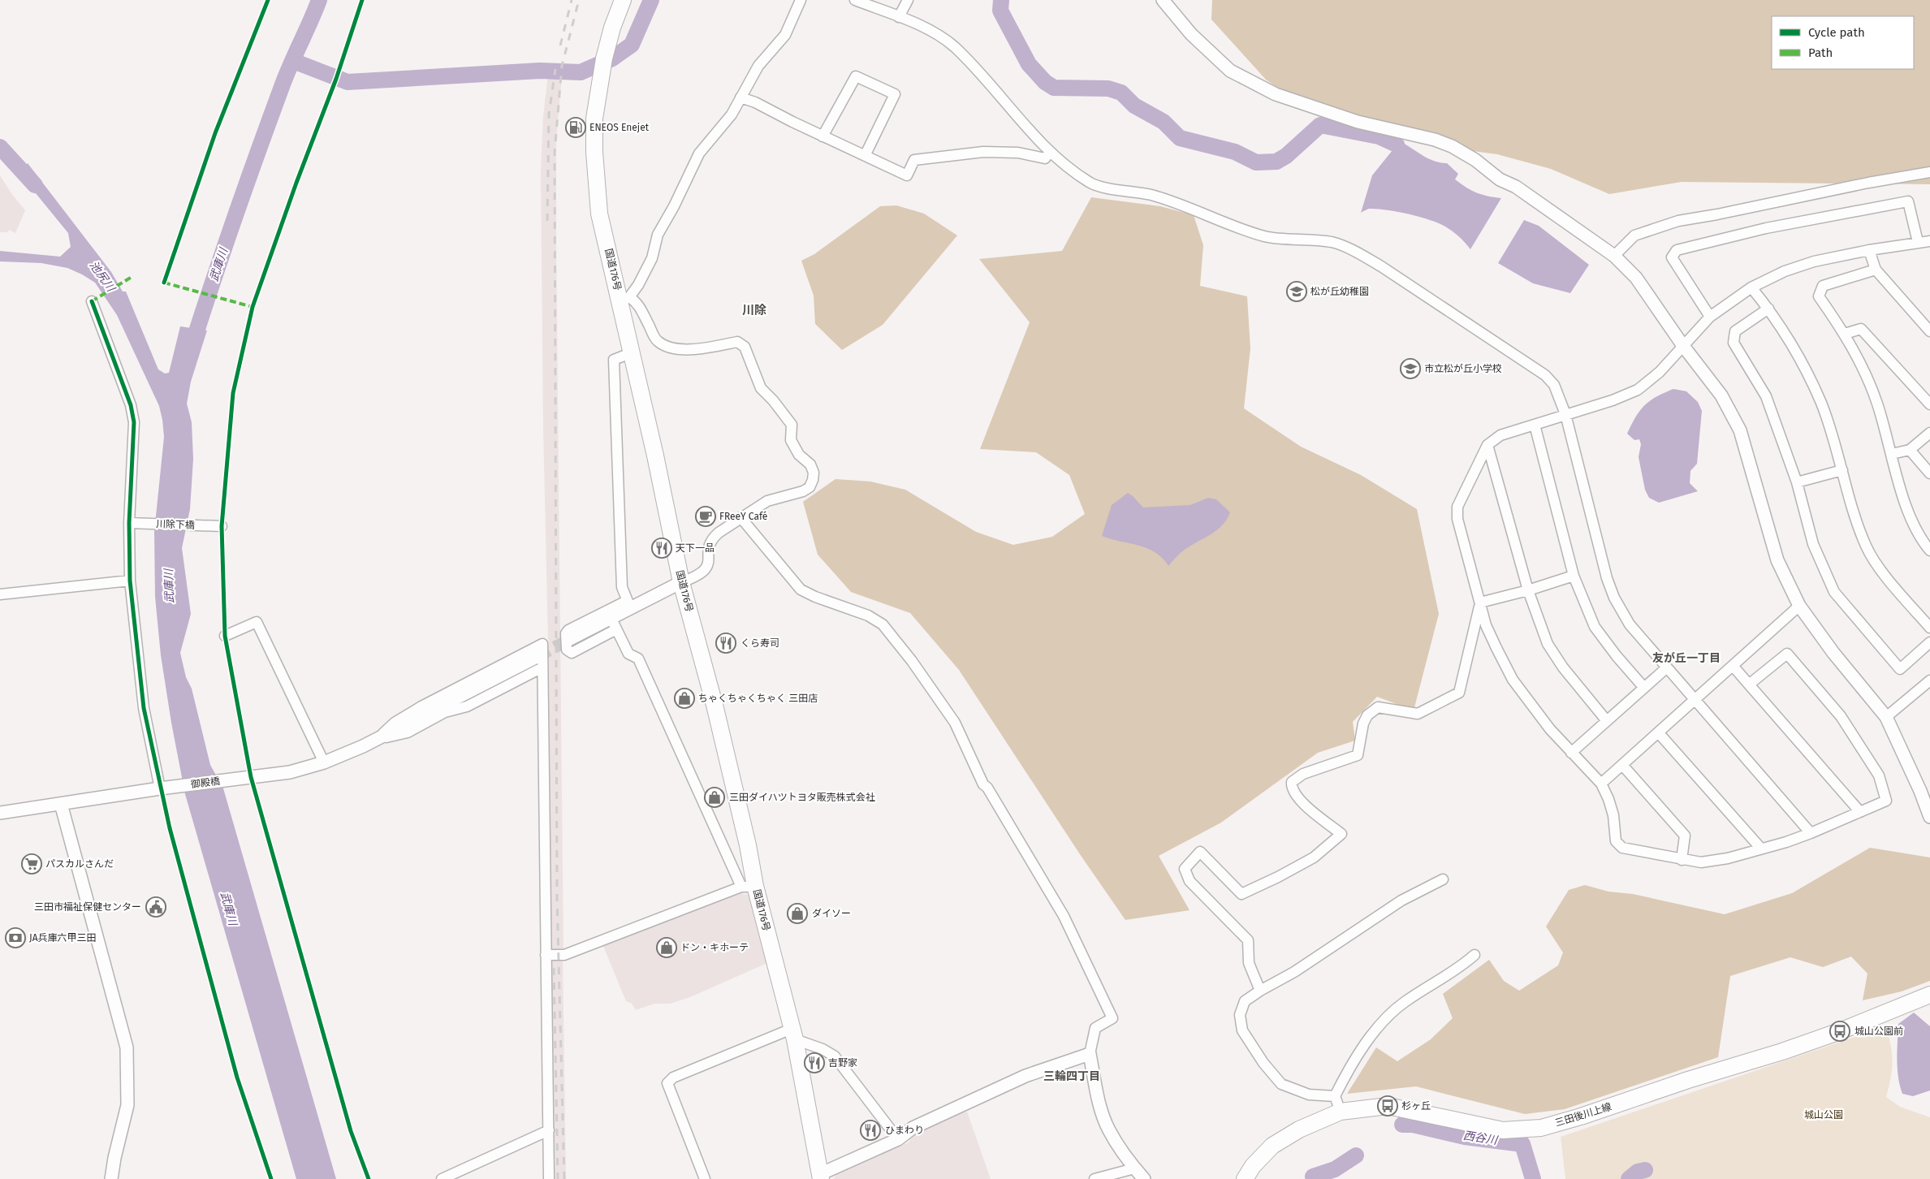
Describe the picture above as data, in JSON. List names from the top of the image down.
{
  "streets": {
    "main road": ["国道176号", "三田後川上線"],
    "street": ["川除下橋", "御殿橋"]
  },
  "districts": ["川除", "友が丘一丁目", "三輪四丁目"],
  "water": ["武庫川", "池尻川", "西谷川"],
  "parks": ["城山公園"],
  "places": {
    "fuel station": ["ENEOS Enejet"],
    "school or university": ["松が丘幼稚園", "市立松が丘小学校"],
    "cafe": ["FReeY Café"],
    "restaurant": [
      "天下一品",
      "くら寿司",
      "吉野家",
      "ひまわり"
    ],
    "shop": [
      "ちゃくちゃくちゃく 三田店",
      "三田ダイハツトヨタ販売株式会社",
      "ダイソー",
      "ドン・キホーテ"
    ],
    "supermarket": ["パスカルさんだ"],
    "public building": ["三田市福祉保健センター"],
    "bank": ["JA兵庫六甲三田"],
    "bus stop": ["城山公園前", "杉ヶ丘"]
  },
  "legend": ["Cycle path", "Path"]
}
